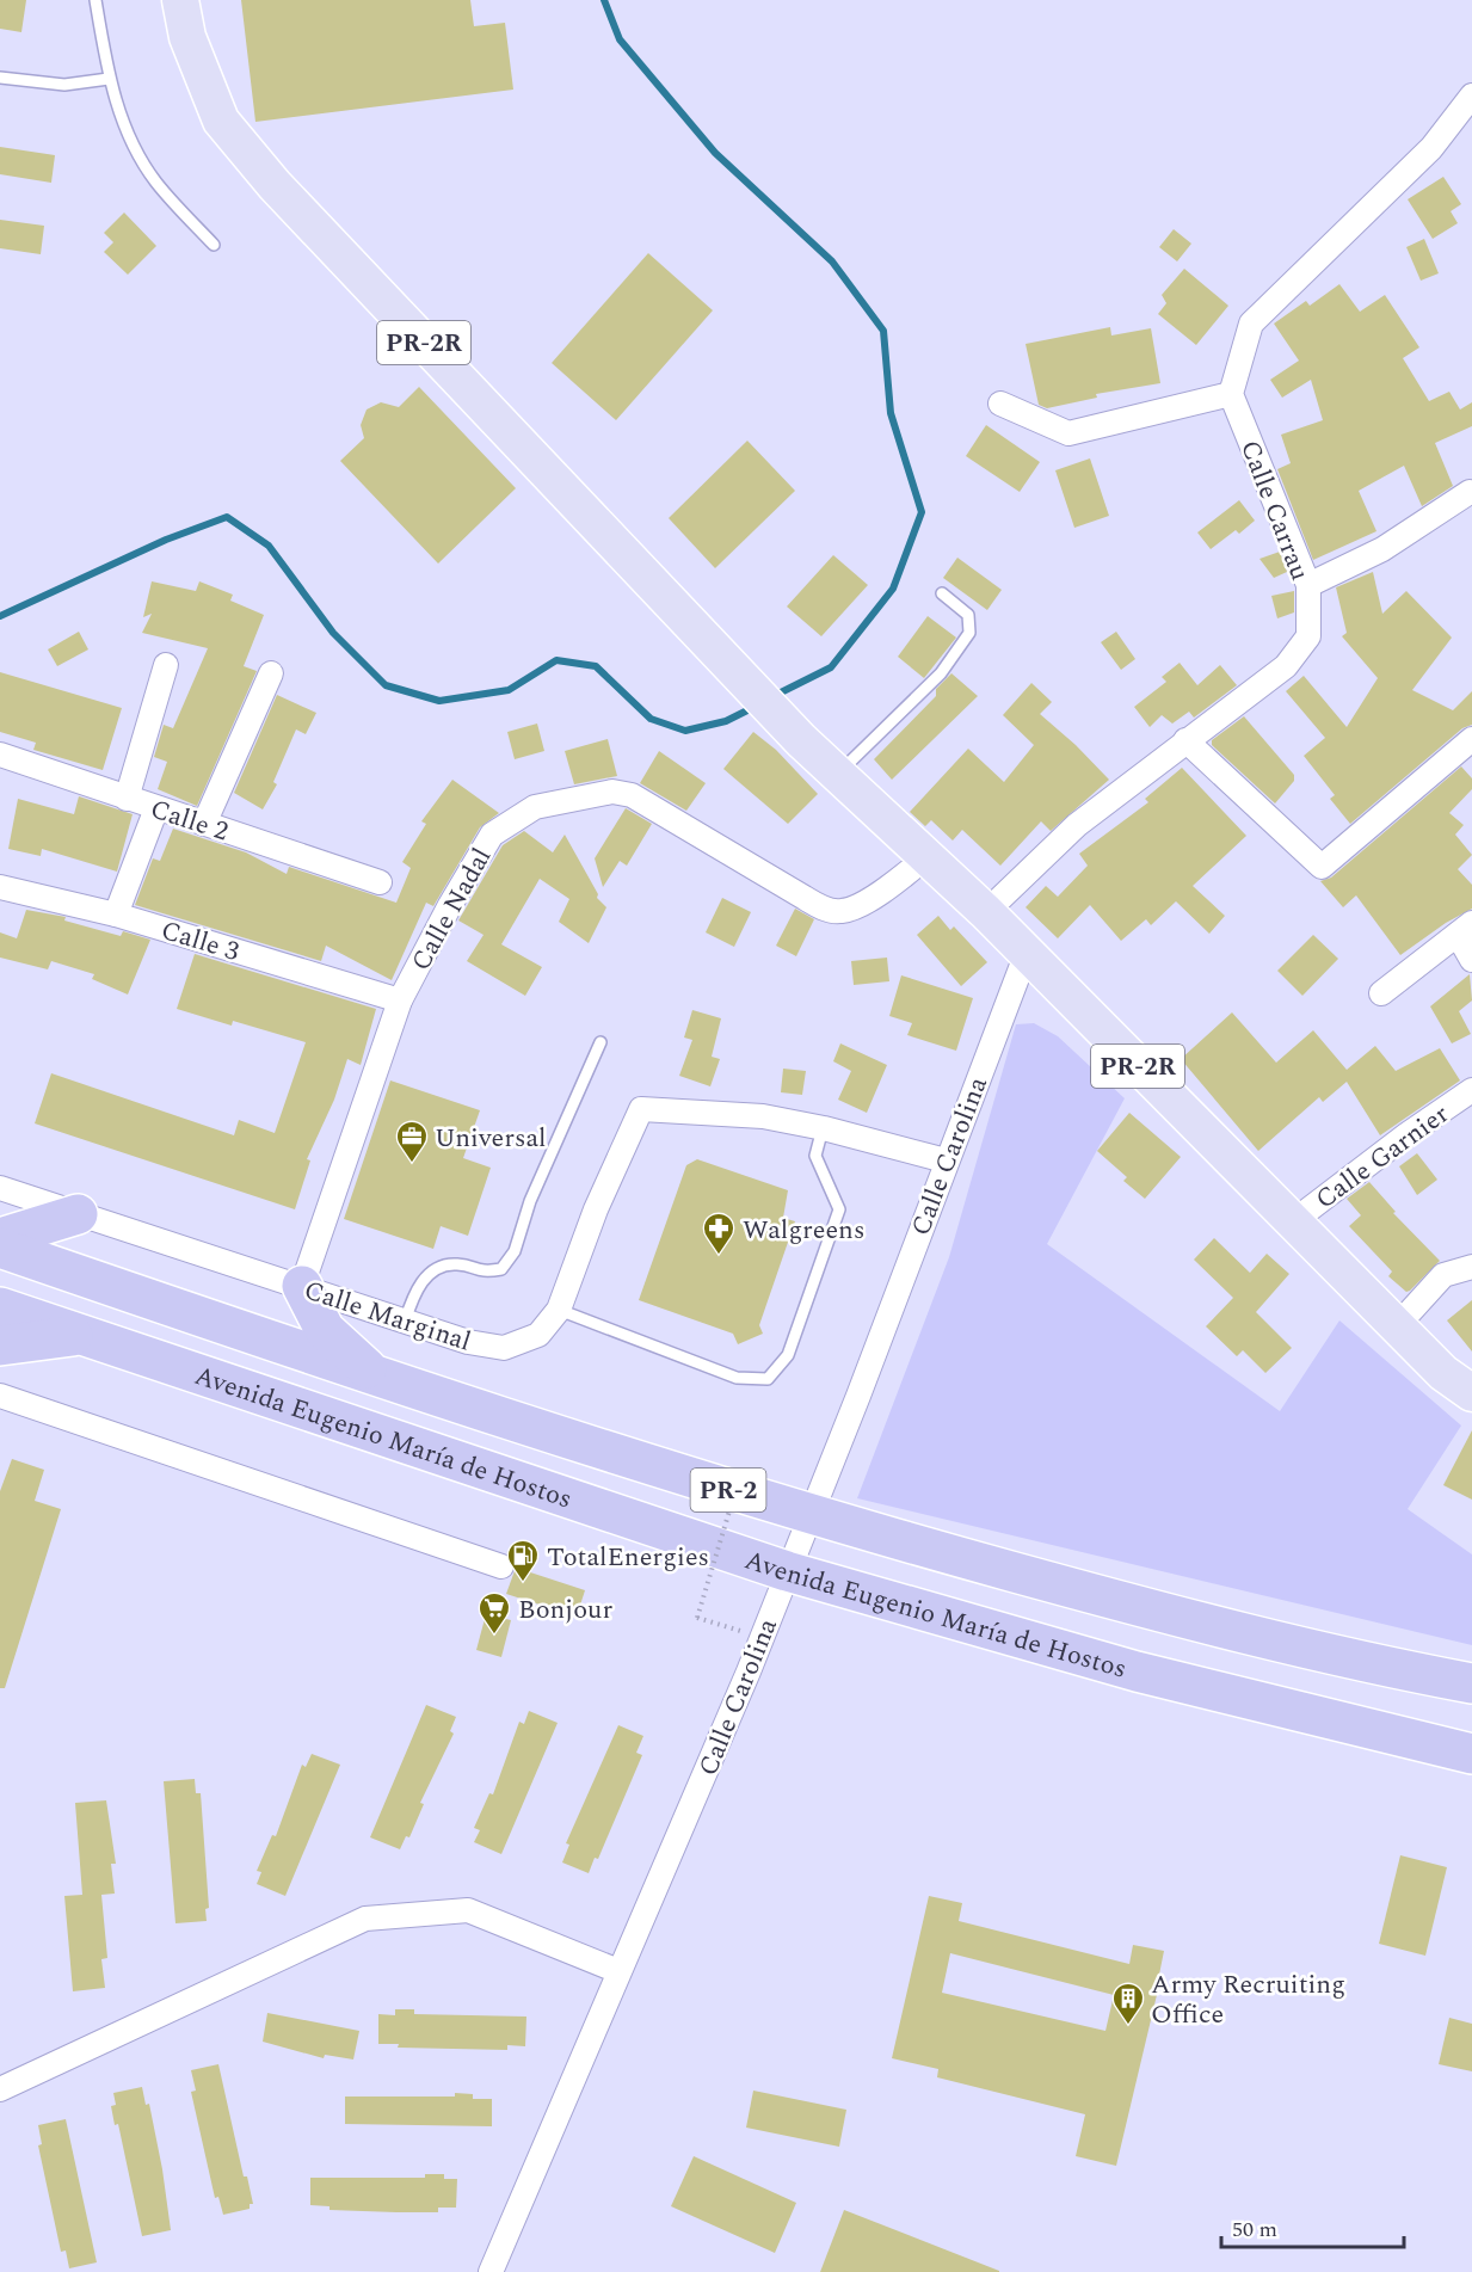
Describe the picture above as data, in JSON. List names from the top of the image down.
{
  "streets": {
    "highway": ["Avenida Eugenio María de Hostos", "PR-2"],
    "main road": ["PR-2R"],
    "street": [
      "Calle Carrau",
      "Calle 2",
      "Calle Nadal",
      "Calle 3",
      "Calle Carolina",
      "Calle Garnier",
      "Calle Marginal"
    ]
  },
  "crossings": [
    ["PR-2R", "Calle Carrau"],
    ["PR-2R", "Calle Nadal"],
    ["PR-2R", "Calle Carolina"],
    ["PR-2R", "Calle Garnier"],
    ["Calle Nadal", "Calle 3"],
    ["Calle Nadal", "Calle Marginal"],
    ["Calle Carolina", "Avenida Eugenio María de Hostos"]
  ],
  "places": {
    "office": ["Universal"],
    "pharmacy": ["Walgreens"],
    "fuel station": ["TotalEnergies"],
    "supermarket": ["Bonjour"],
    "building": ["Army Recruiting Office"]
  },
  "scale_bar": "50 m"
}
